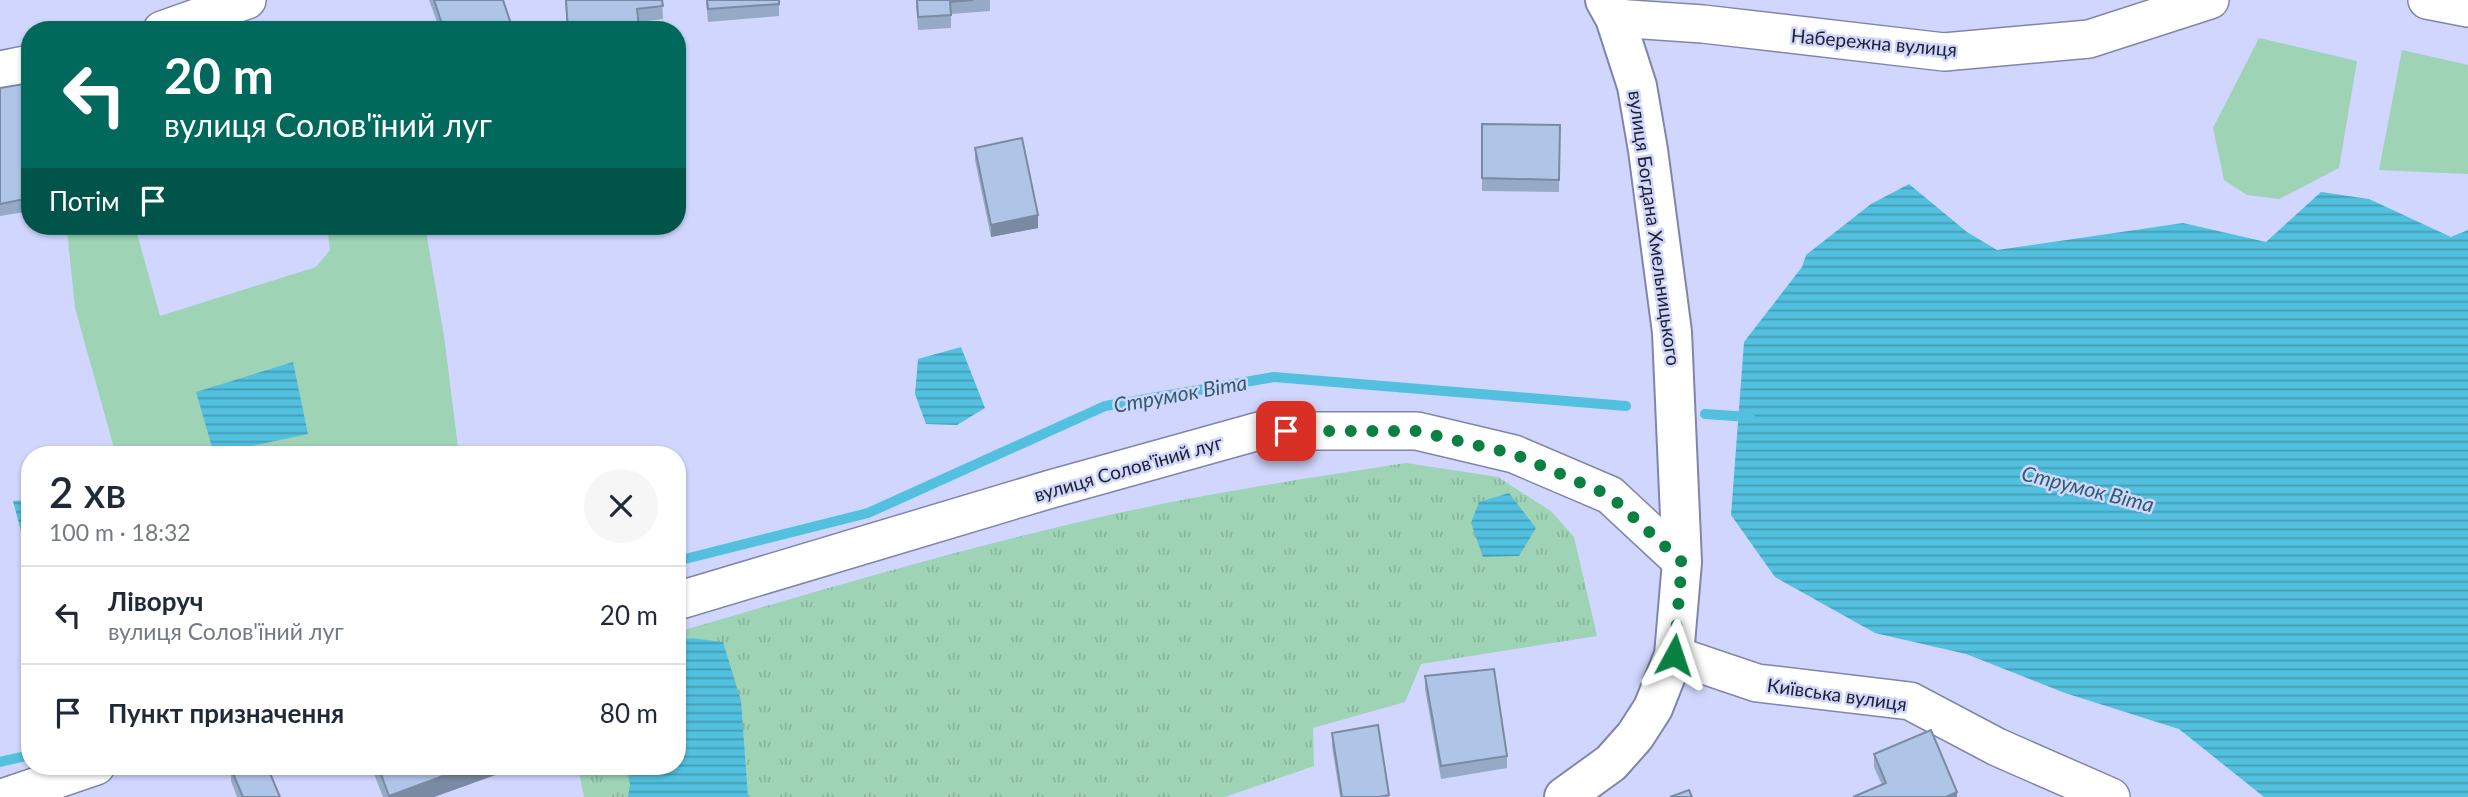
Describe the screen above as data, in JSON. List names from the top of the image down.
{
  "streets": {
    "street": [
      "Набережна вулиця",
      "вулиця Богдана Хмельницького",
      "вулиця Солов'їний луг",
      "Київська вулиця"
    ]
  },
  "crossings": [
    ["Набережна вулиця", "вулиця Богдана Хмельницького"],
    ["вулиця Богдана Хмельницького", "вулиця Солов'їний луг"],
    ["вулиця Богдана Хмельницького", "Київська вулиця"]
  ],
  "water": ["Струмок Віта"],
  "page": {
    "turn": ["20 m", "вулиця Солов'їний луг"],
    "then": "Потім",
    "heading": ["2 хв", "100 m · 18:32"],
    "list": [
      {
        "name": "Ліворуч",
        "note": "вулиця Солов'їний луг",
        "value": "20 m"
      },
      {
        "name": "Пункт призначення",
        "value": "80 m"
      }
    ]
  }
}
